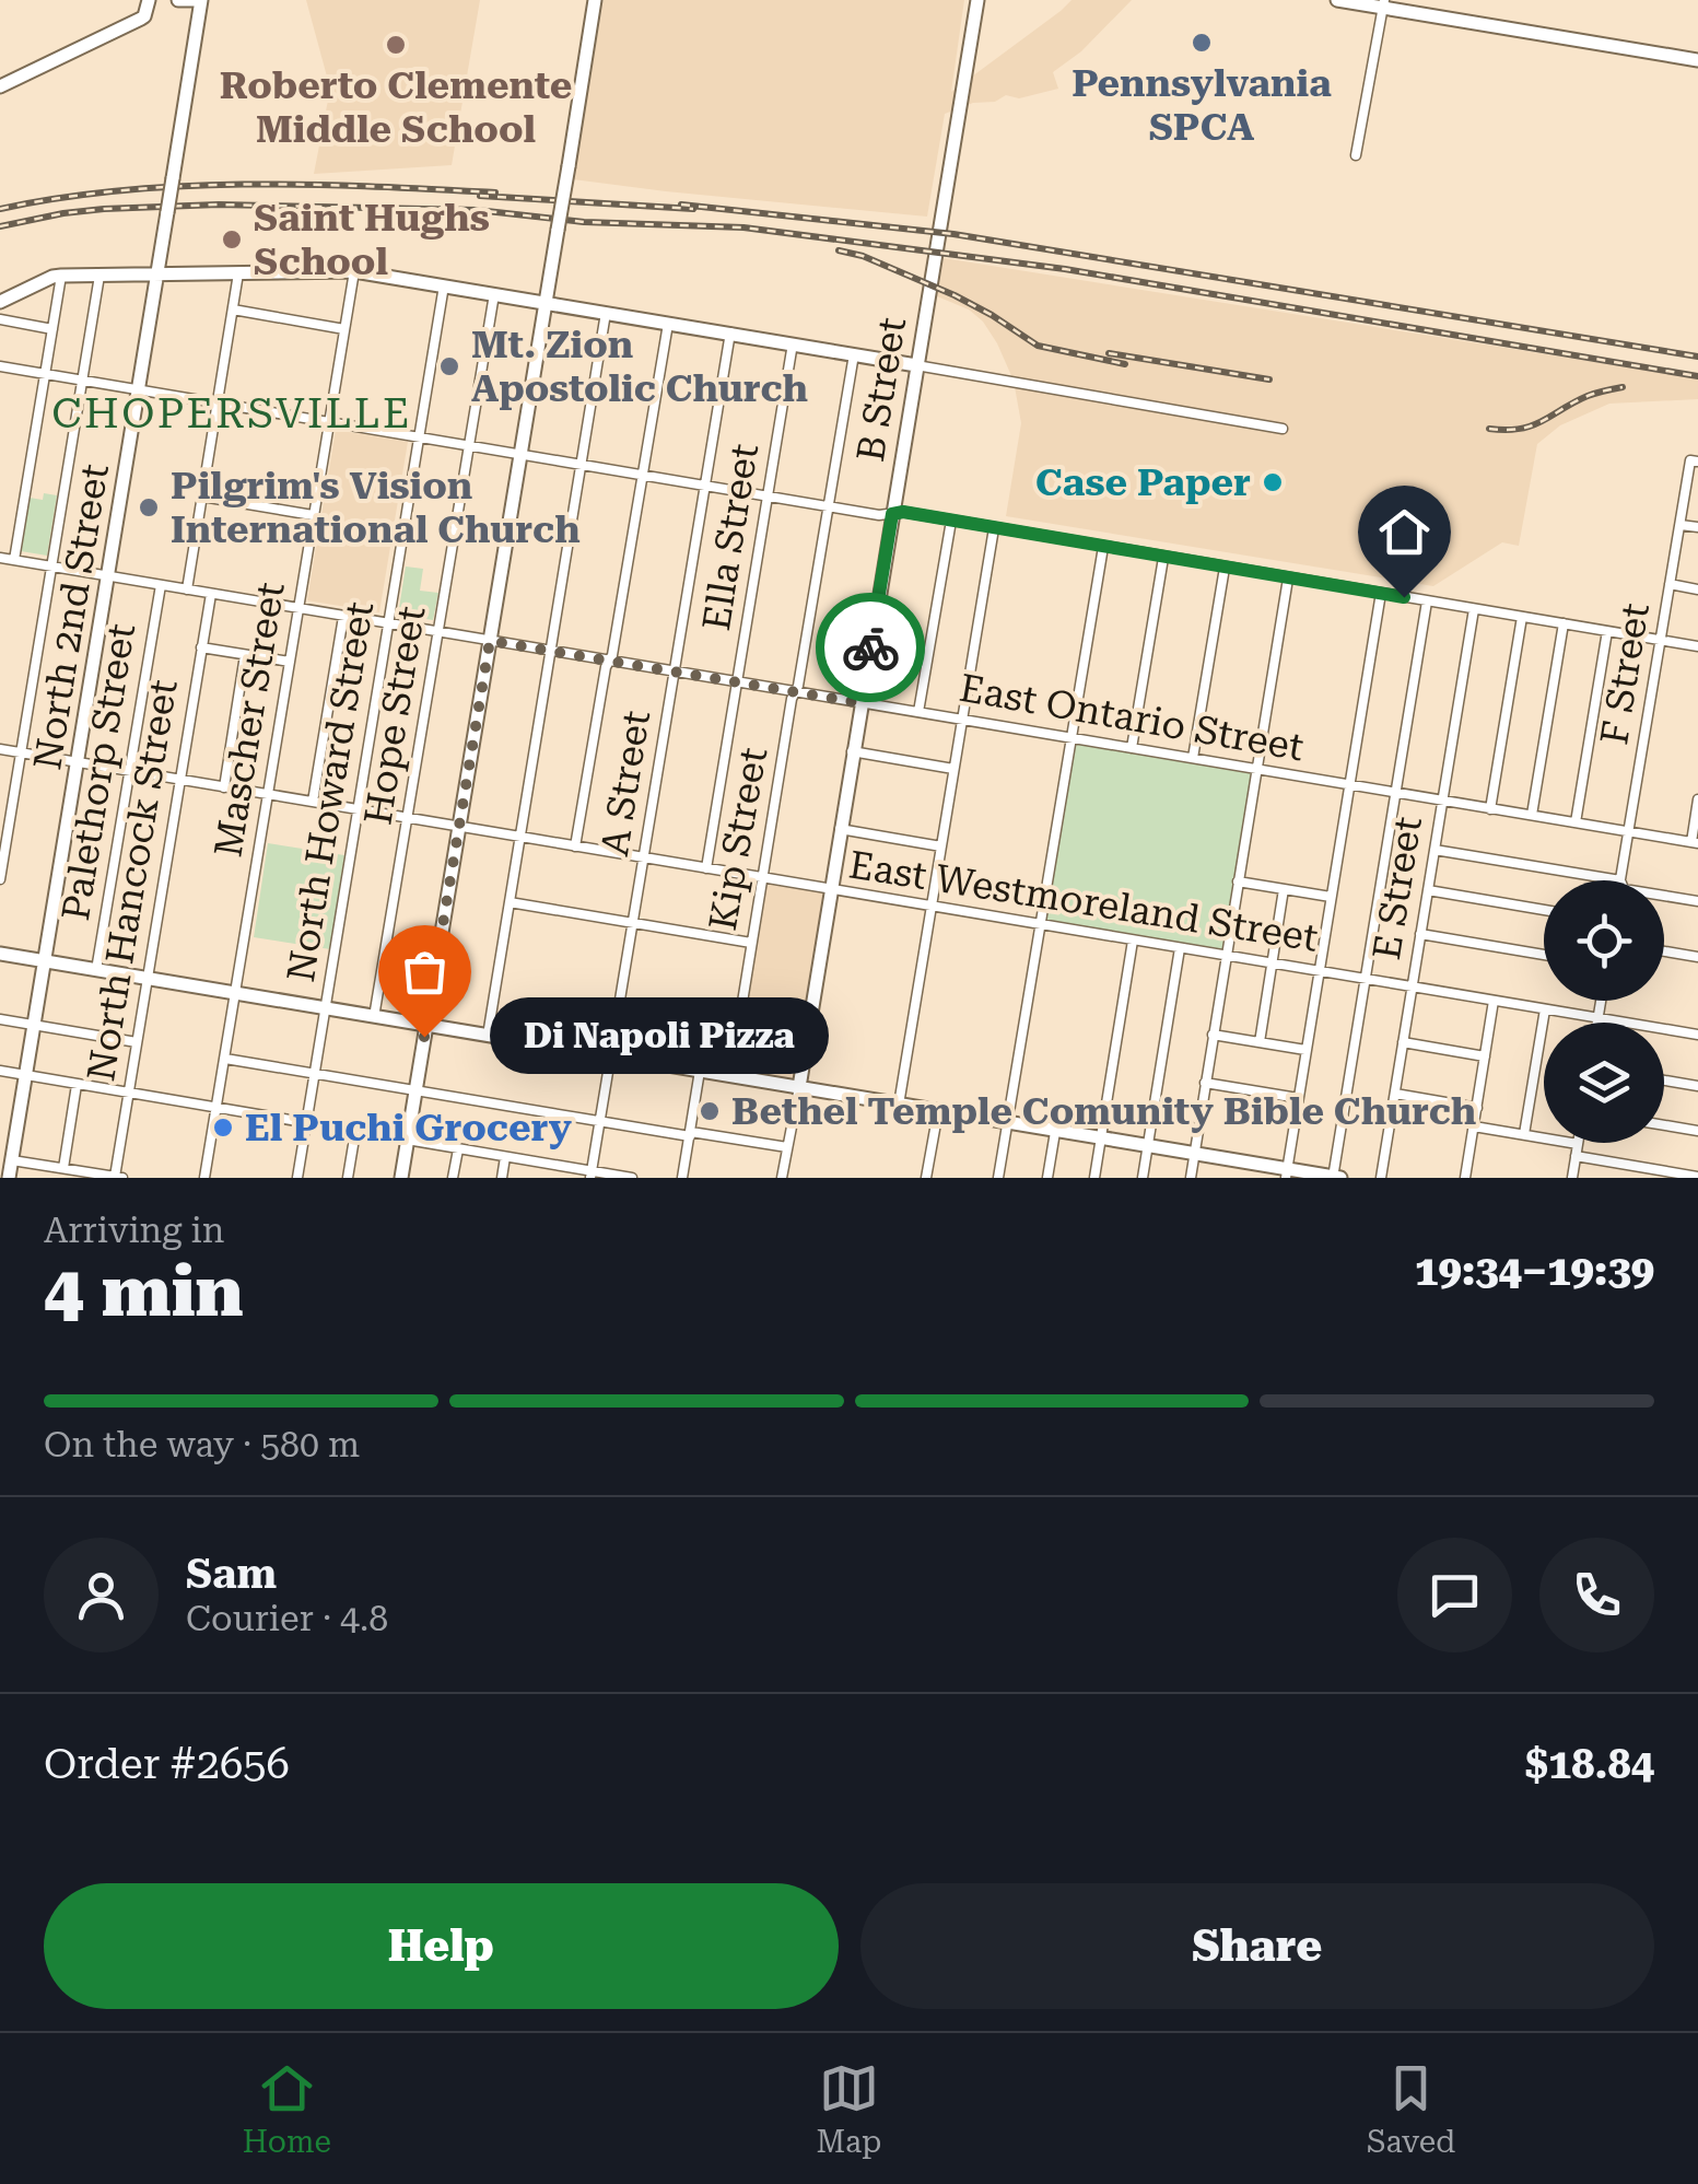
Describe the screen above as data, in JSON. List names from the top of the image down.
{
  "streets": {
    "main road": ["B Street", "North 2nd Street"],
    "street": [
      "Ella Street",
      "F Street",
      "Hope Street",
      "East Ontario Street",
      "Mascher Street",
      "Palethorp Street",
      "A Street",
      "North Howard Street",
      "Kip Street",
      "North Hancock Street",
      "E Street",
      "East Westmoreland Street"
    ]
  },
  "crossings": [
    ["B Street", "East Ontario Street"],
    ["B Street", "East Westmoreland Street"],
    ["Ella Street", "East Ontario Street"],
    ["Ella Street", "East Westmoreland Street"],
    ["North 2nd Street", "East Ontario Street"],
    ["North 2nd Street", "East Westmoreland Street"],
    ["F Street", "East Ontario Street"],
    ["Hope Street", "East Ontario Street"],
    ["Hope Street", "East Westmoreland Street"],
    ["East Ontario Street", "Mascher Street"],
    ["East Ontario Street", "Palethorp Street"],
    ["East Ontario Street", "A Street"],
    ["East Ontario Street", "North Howard Street"],
    ["East Ontario Street", "Kip Street"],
    ["East Ontario Street", "North Hancock Street"],
    ["East Ontario Street", "E Street"],
    ["Mascher Street", "East Westmoreland Street"],
    ["Palethorp Street", "East Westmoreland Street"],
    ["A Street", "East Westmoreland Street"],
    ["North Howard Street", "East Westmoreland Street"],
    ["Kip Street", "East Westmoreland Street"],
    ["North Hancock Street", "East Westmoreland Street"],
    ["E Street", "East Westmoreland Street"]
  ],
  "districts": ["CHOPERSVILLE"],
  "places": [
    "Pennsylvania SPCA",
    "Roberto Clemente Middle School",
    "Saint Hughs School",
    "Mt. Zion Apostolic Church",
    "Case Paper",
    "Pilgrim's Vision International Church",
    "Di Napoli Pizza",
    "Bethel Temple Comunity Bible Church",
    "El Puchi Grocery"
  ],
  "page": {
    "bubble": "Di Napoli Pizza",
    "heading": ["4 min", "Arriving in", "19:34–19:39"],
    "panel": [
      "Sam",
      "Courier · 4.8",
      "Order #2656",
      "$18.84"
    ],
    "bar": "On the way · 580 m",
    "buttons": ["Help", "Share"],
    "tabs": ["Home", "Map", "Saved"]
  }
}
